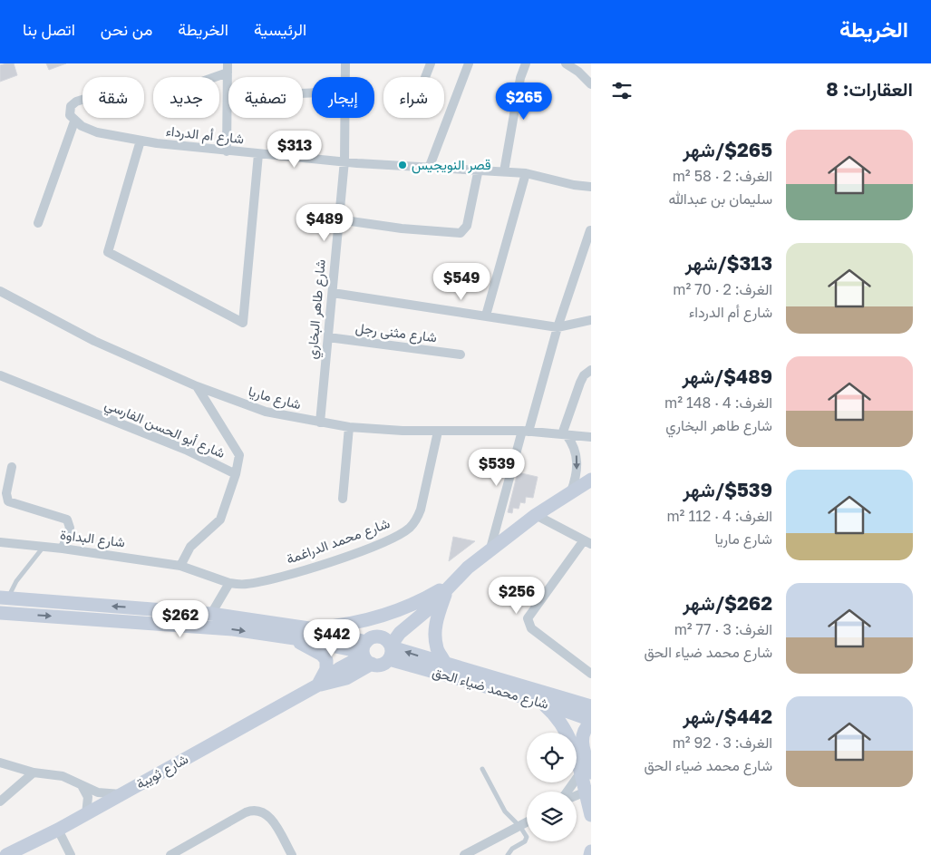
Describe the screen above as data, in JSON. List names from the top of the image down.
{
  "streets": {
    "main road": ["شارع محمد ضياء الحق", "شارع ثويبة"],
    "street": [
      "شارع أم الدرداء",
      "شارع طاهر البخاري",
      "شارع مثنى رجل",
      "شارع ماريا",
      "شارع أبو الحسن الفارسي",
      "شارع البداوة",
      "شارع محمد الدراغمة"
    ]
  },
  "crossings": [
    ["شارع أم الدرداء", "شارع طاهر البخاري"],
    ["شارع طاهر البخاري", "شارع مثنى رجل"],
    ["شارع طاهر البخاري", "شارع ماريا"],
    ["شارع ماريا", "شارع محمد الدراغمة"],
    ["شارع أبو الحسن الفارسي", "شارع البداوة"],
    ["شارع محمد ضياء الحق", "شارع ثويبة"]
  ],
  "places": ["قصر النويجيس"],
  "page": {
    "header": "الخريطة",
    "nav": [
      "الرئيسية",
      "الخريطة",
      "من نحن",
      "اتصل بنا"
    ],
    "heading": "العقارات: 8",
    "chip": [
      "شراء",
      "إيجار",
      "تصفية",
      "جديد",
      "شقة"
    ],
    "price": [
      "$265",
      "$313",
      "$489",
      "$549",
      "$539",
      "$256",
      "$262",
      "$442"
    ],
    "list": [
      {
        "name": "$265/شهر",
        "note": "الغرف: 2 · 58 m² · سليمان بن عبدالله"
      },
      {
        "name": "$313/شهر",
        "note": "الغرف: 2 · 70 m² · شارع أم الدرداء"
      },
      {
        "name": "$489/شهر",
        "note": "الغرف: 4 · 148 m² · شارع طاهر البخاري"
      },
      {
        "name": "$539/شهر",
        "note": "الغرف: 4 · 112 m² · شارع ماريا"
      },
      {
        "name": "$262/شهر",
        "note": "الغرف: 3 · 77 m² · شارع محمد ضياء الحق"
      },
      {
        "name": "$442/شهر",
        "note": "الغرف: 3 · 92 m² · شارع محمد ضياء الحق"
      }
    ]
  }
}
